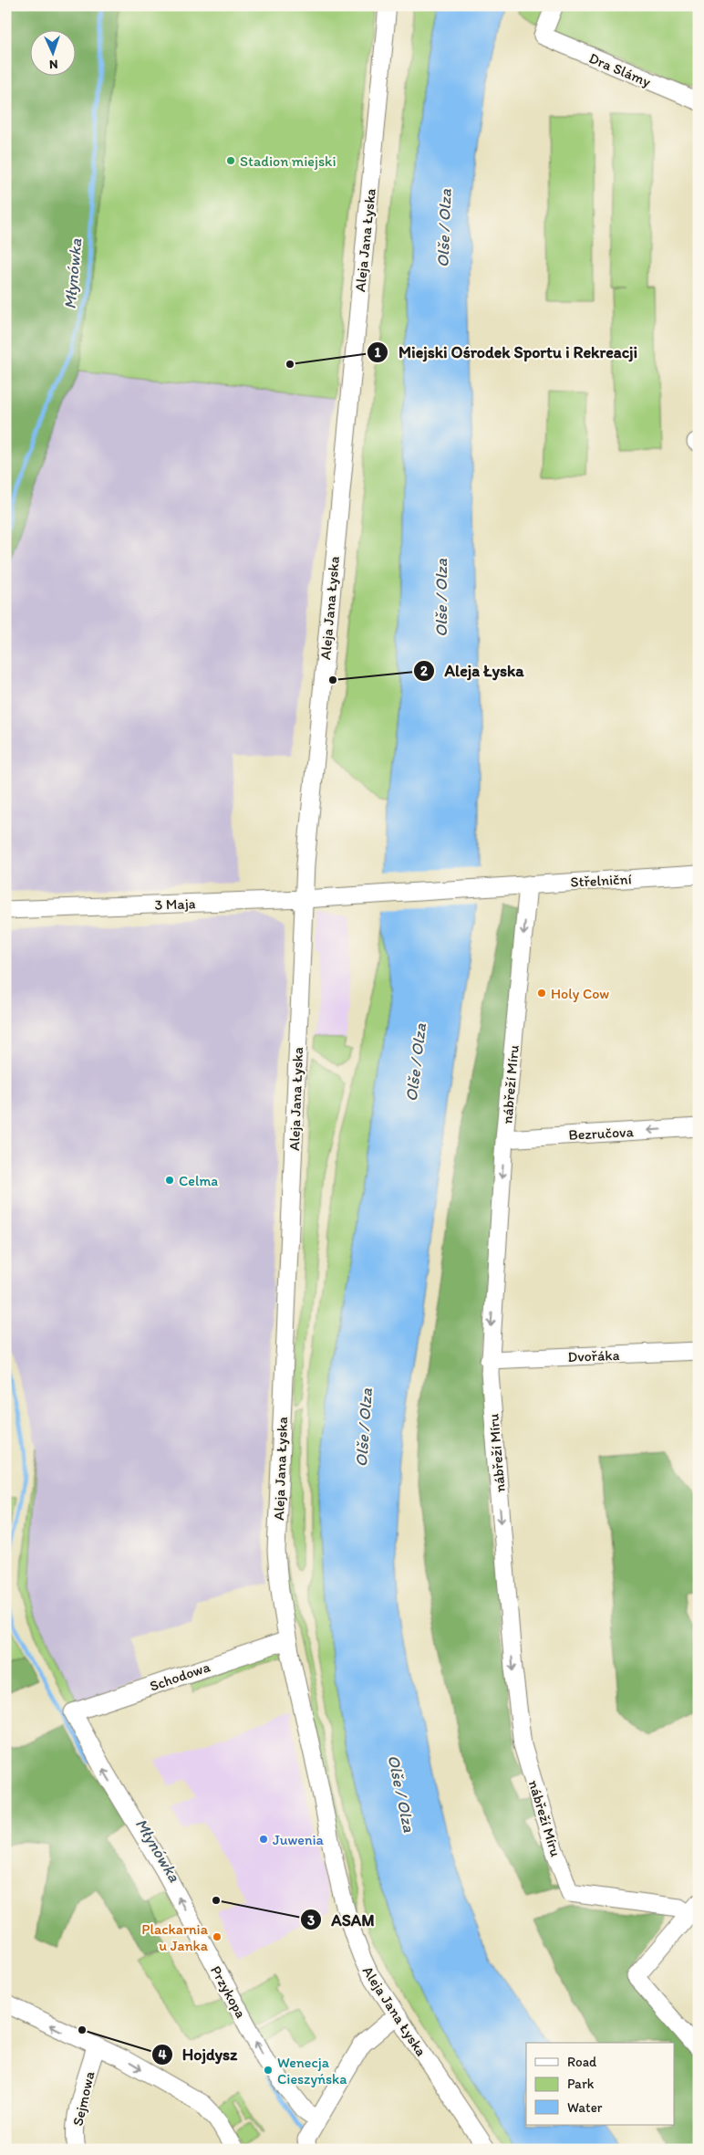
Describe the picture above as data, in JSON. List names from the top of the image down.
{
  "streets": {
    "street": [
      "Dra Slámy",
      "Aleja Jana Łyska",
      "Střelniční",
      "3 Maja",
      "nábřeží Míru",
      "Bezručova",
      "Dvořáka",
      "Schodowa",
      "Przykopa",
      "Sejmowa"
    ]
  },
  "crossings": [
    ["Aleja Jana Łyska", "3 Maja"],
    ["Aleja Jana Łyska", "Schodowa"],
    ["Střelniční", "3 Maja"],
    ["Střelniční", "nábřeží Míru"],
    ["nábřeží Míru", "Bezručova"],
    ["nábřeží Míru", "Dvořáka"],
    ["Schodowa", "Przykopa"]
  ],
  "one_way": ["nábřeží Míru", "Bezručova", "Przykopa"],
  "water": ["Olše / Olza", "Młynówka"],
  "places": [
    "Stadion miejski",
    "Miejski Ośrodek Sportu i Rekreacji",
    "Aleja Łyska",
    "Holy Cow",
    "Celma",
    "Juwenia",
    "ASAM",
    "Plackarnia u Janka",
    "Hojdysz",
    "Wenecja Cieszyńska"
  ],
  "legend": ["Road", "Park", "Water"],
  "north": "bottom"
}
